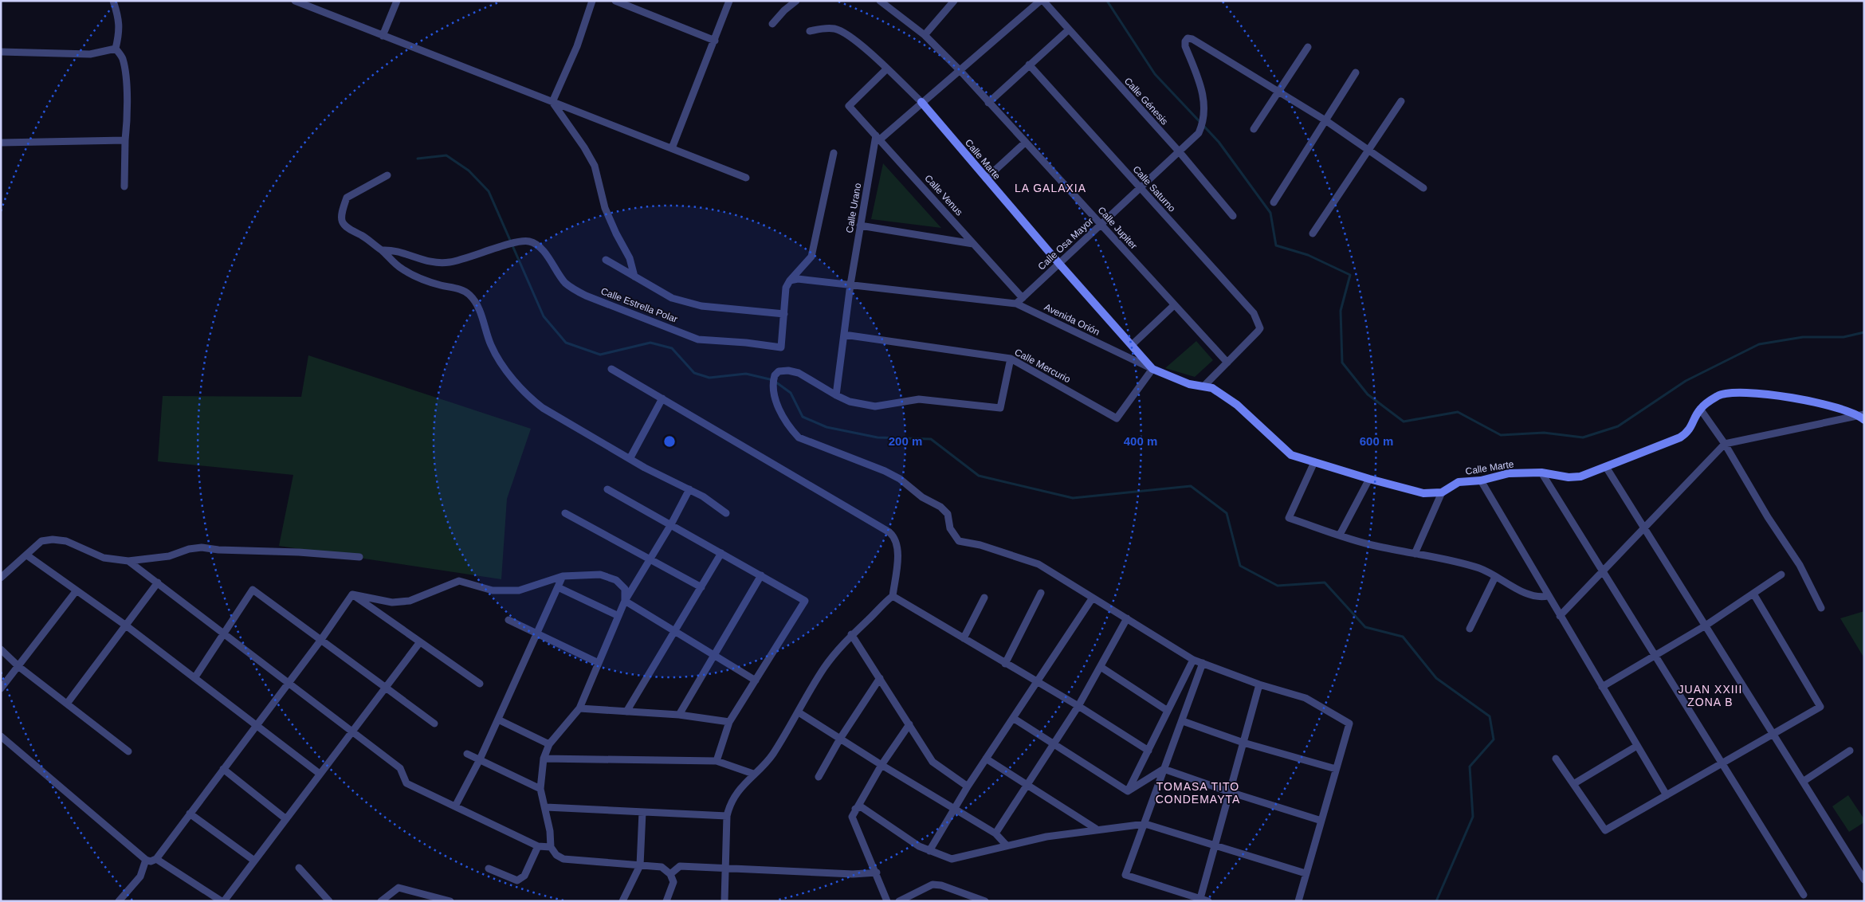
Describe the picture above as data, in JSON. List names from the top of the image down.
{
  "streets": {
    "street": [
      "Calle Génesis",
      "Calle Marte",
      "Calle Saturno",
      "Calle Venus",
      "Calle Urano",
      "Calle Jupiter",
      "Calle Osa Mayor",
      "Calle Estrella Polar",
      "Avenida Orión",
      "Calle Mercurio"
    ]
  },
  "crossings": [
    ["Calle Génesis", "Calle Osa Mayor"],
    ["Calle Marte", "Calle Venus"],
    ["Calle Marte", "Calle Osa Mayor"],
    ["Calle Marte", "Avenida Orión"],
    ["Calle Marte", "Calle Mercurio"],
    ["Calle Saturno", "Calle Jupiter"],
    ["Calle Saturno", "Calle Osa Mayor"],
    ["Calle Venus", "Calle Urano"],
    ["Calle Venus", "Calle Osa Mayor"],
    ["Calle Urano", "Avenida Orión"],
    ["Calle Urano", "Calle Mercurio"],
    ["Calle Jupiter", "Calle Osa Mayor"],
    ["Calle Osa Mayor", "Avenida Orión"],
    ["Avenida Orión", "Calle Mercurio"]
  ],
  "districts": ["LA GALAXIA", "JUAN XXIII ZONA B", "TOMASA TITO CONDEMAYTA"],
  "rings": ["200 m", "400 m", "600 m"]
}
